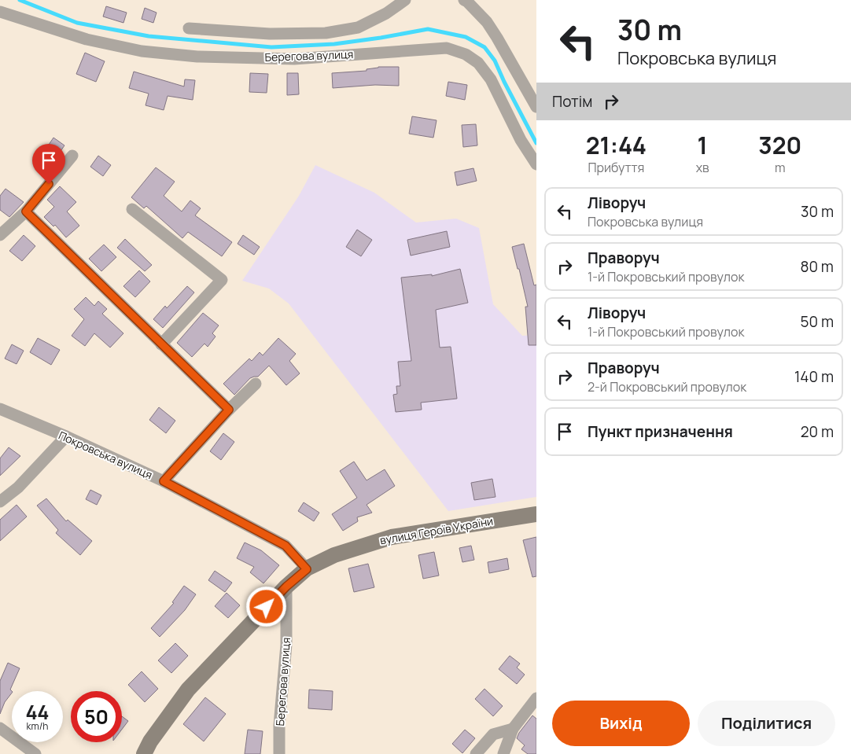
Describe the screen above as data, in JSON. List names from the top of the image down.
{
  "streets": {
    "main road": ["вулиця Героїв України"],
    "street": ["Берегова вулиця", "Покровська вулиця"]
  },
  "crossings": [
    ["Берегова вулиця", "вулиця Героїв України"],
    ["Покровська вулиця", "вулиця Героїв України"]
  ],
  "page": {
    "turn": ["30 m", "Покровська вулиця"],
    "then": "Потім",
    "eta": [
      "21:44",
      "Прибуття",
      "1",
      "хв",
      "320",
      "m"
    ],
    "list": [
      {
        "name": "Ліворуч",
        "note": "Покровська вулиця",
        "value": "30 m"
      },
      {
        "name": "Праворуч",
        "note": "1-й Покровський провулок",
        "value": "80 m"
      },
      {
        "name": "Ліворуч",
        "note": "1-й Покровський провулок",
        "value": "50 m"
      },
      {
        "name": "Праворуч",
        "note": "2-й Покровський провулок",
        "value": "140 m"
      },
      {
        "name": "Пункт призначення",
        "value": "20 m"
      }
    ],
    "speed": "44 km/h",
    "limit": "50",
    "buttons": ["Вихід", "Поділитися"]
  }
}
